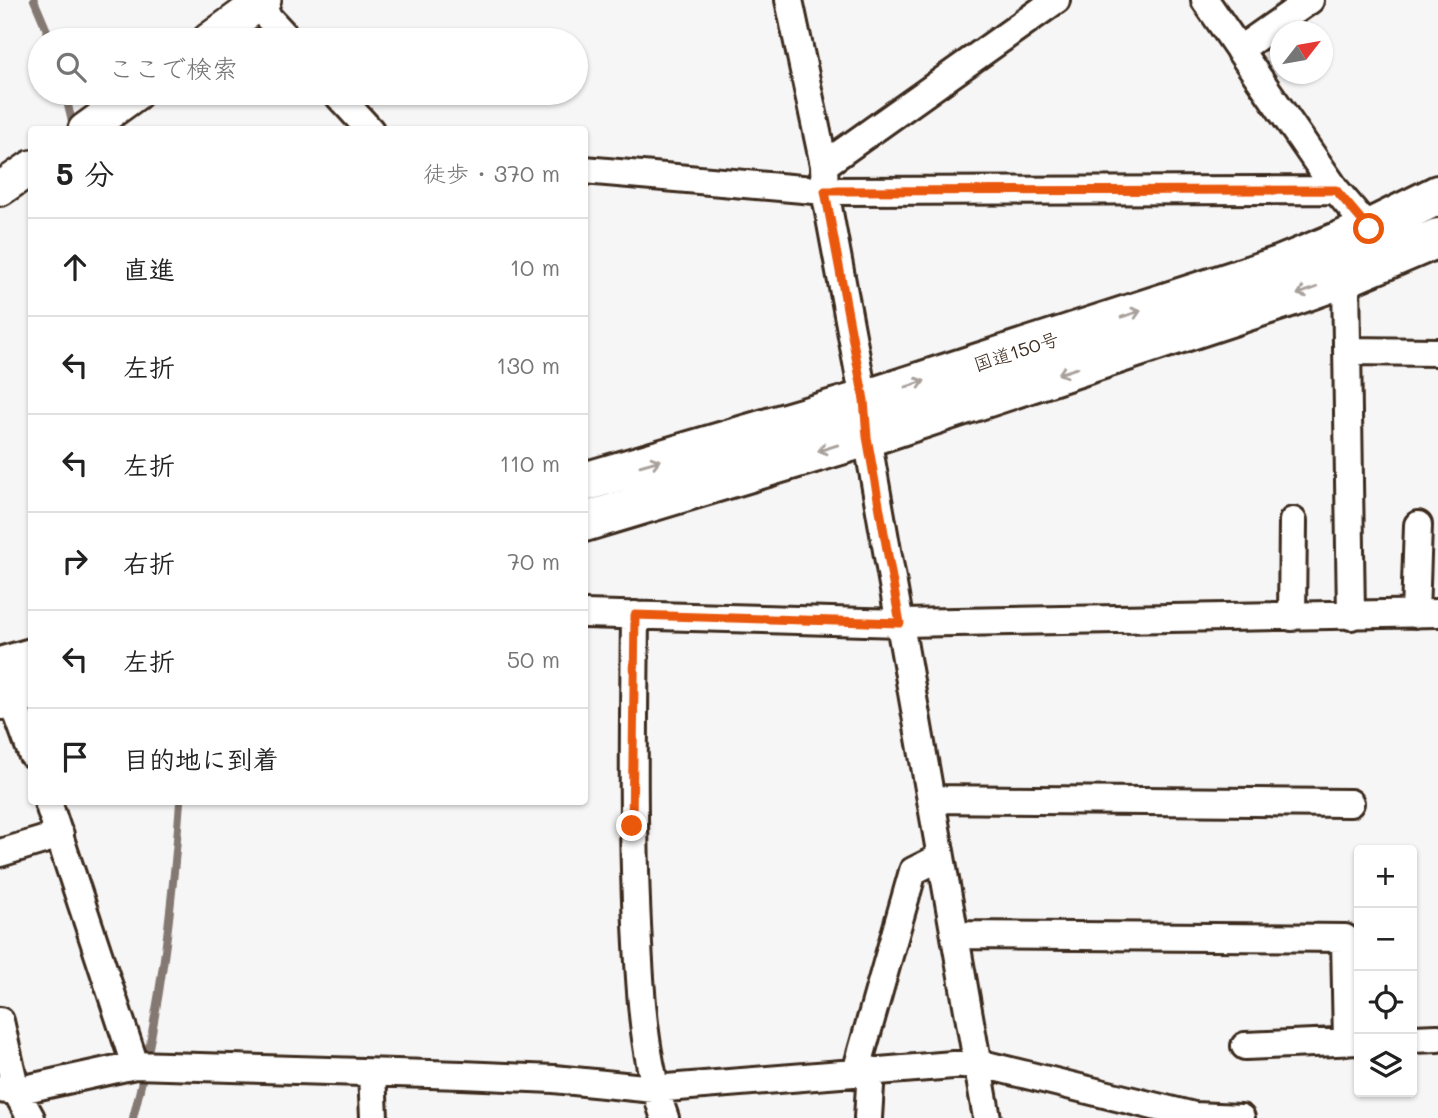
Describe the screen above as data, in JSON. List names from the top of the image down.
{
  "streets": {
    "highway": ["国道150号"]
  },
  "north": "top right",
  "page": {
    "search": "ここで検索",
    "heading": ["5 分", "徒歩 · 370 m"],
    "list": [
      ["直進", "10 m"],
      ["左折", "130 m"],
      ["左折", "110 m"],
      ["右折", "70 m"],
      ["左折", "50 m"],
      "目的地に到着"
    ],
    "map_buttons": ["+", "−"]
  }
}
